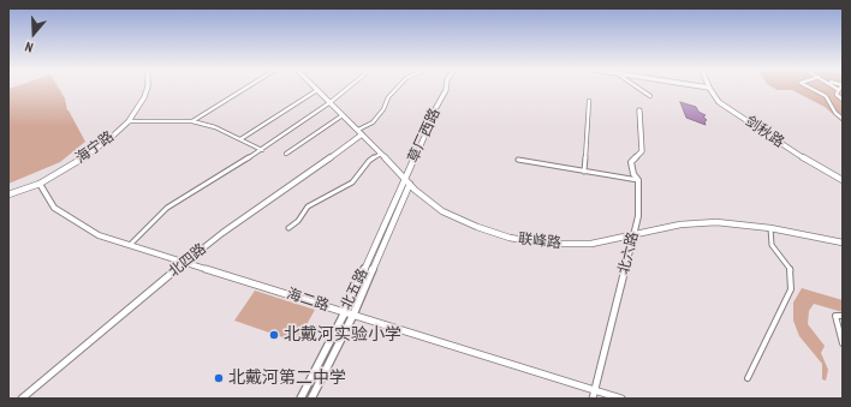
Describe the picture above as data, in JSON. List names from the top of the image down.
{
  "streets": {
    "main road": [
      "剑秋路",
      "草厂西路",
      "海宁路",
      "联峰路",
      "北五路"
    ],
    "street": ["北六路", "北四路", "海二路"]
  },
  "crossings": [
    ["草厂西路", "联峰路"],
    ["草厂西路", "北五路"],
    ["海宁路", "海二路"],
    ["联峰路", "北六路"],
    ["联峰路", "北四路"],
    ["联峰路", "北五路"],
    ["北六路", "海二路"],
    ["北四路", "海二路"],
    ["北五路", "海二路"]
  ],
  "places": ["北戴河实验小学", "北戴河第二中学"],
  "north": "bottom"
}
